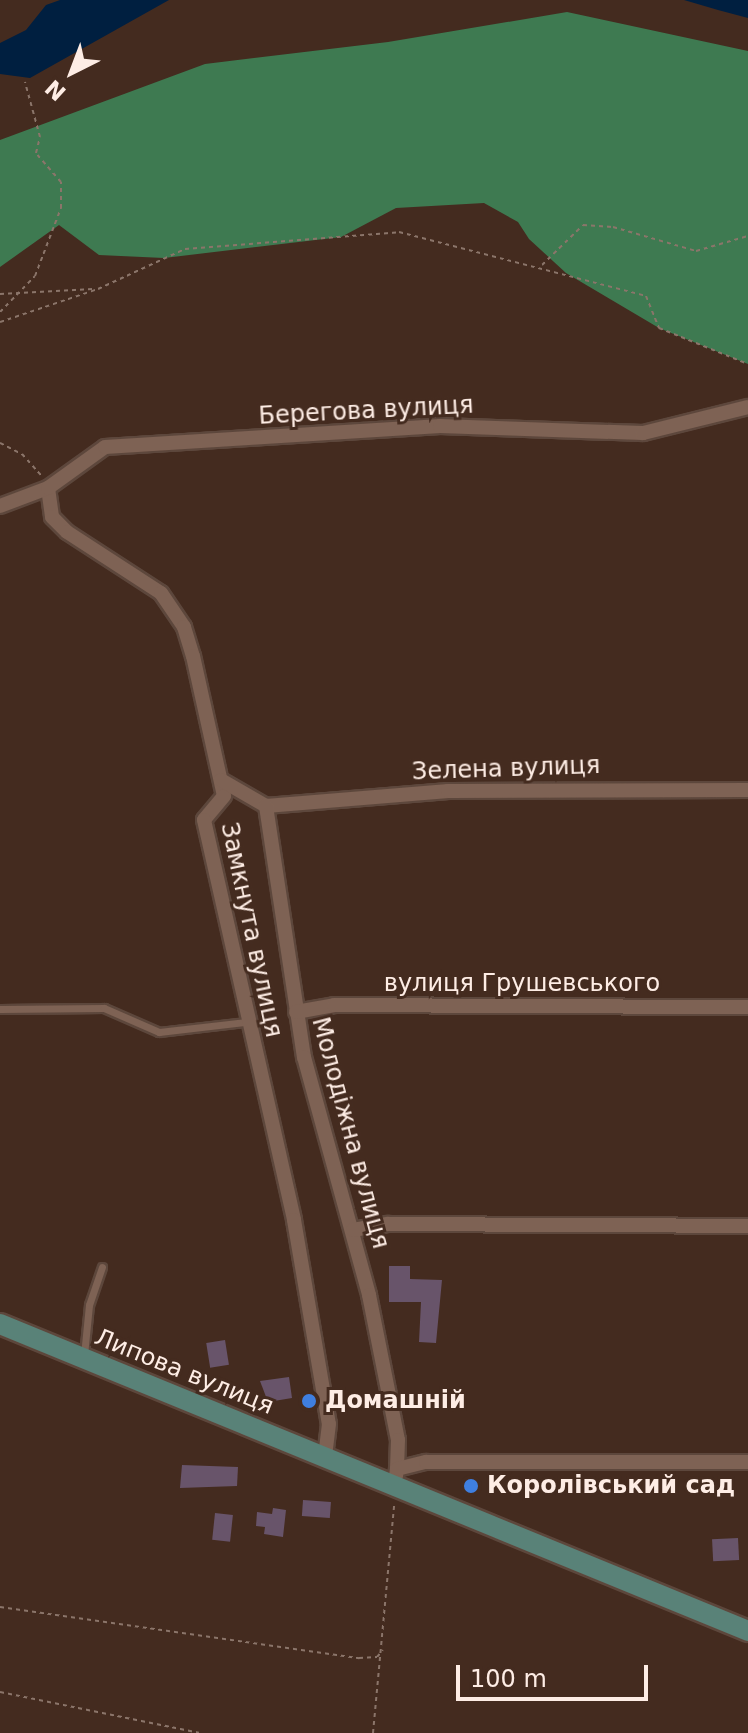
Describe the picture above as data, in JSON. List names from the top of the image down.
{
  "streets": {
    "street": [
      "Берегова вулиця",
      "Зелена вулиця",
      "Замкнута вулиця",
      "вулиця Грушевського",
      "Молодіжна вулиця",
      "Липова вулиця"
    ]
  },
  "crossings": [
    ["Зелена вулиця", "Молодіжна вулиця"],
    ["Замкнута вулиця", "Липова вулиця"],
    ["вулиця Грушевського", "Молодіжна вулиця"],
    ["Молодіжна вулиця", "Липова вулиця"]
  ],
  "places": ["Домашній", "Королівський сад"],
  "scale_bar": "100 m",
  "north": "bottom left"
}
